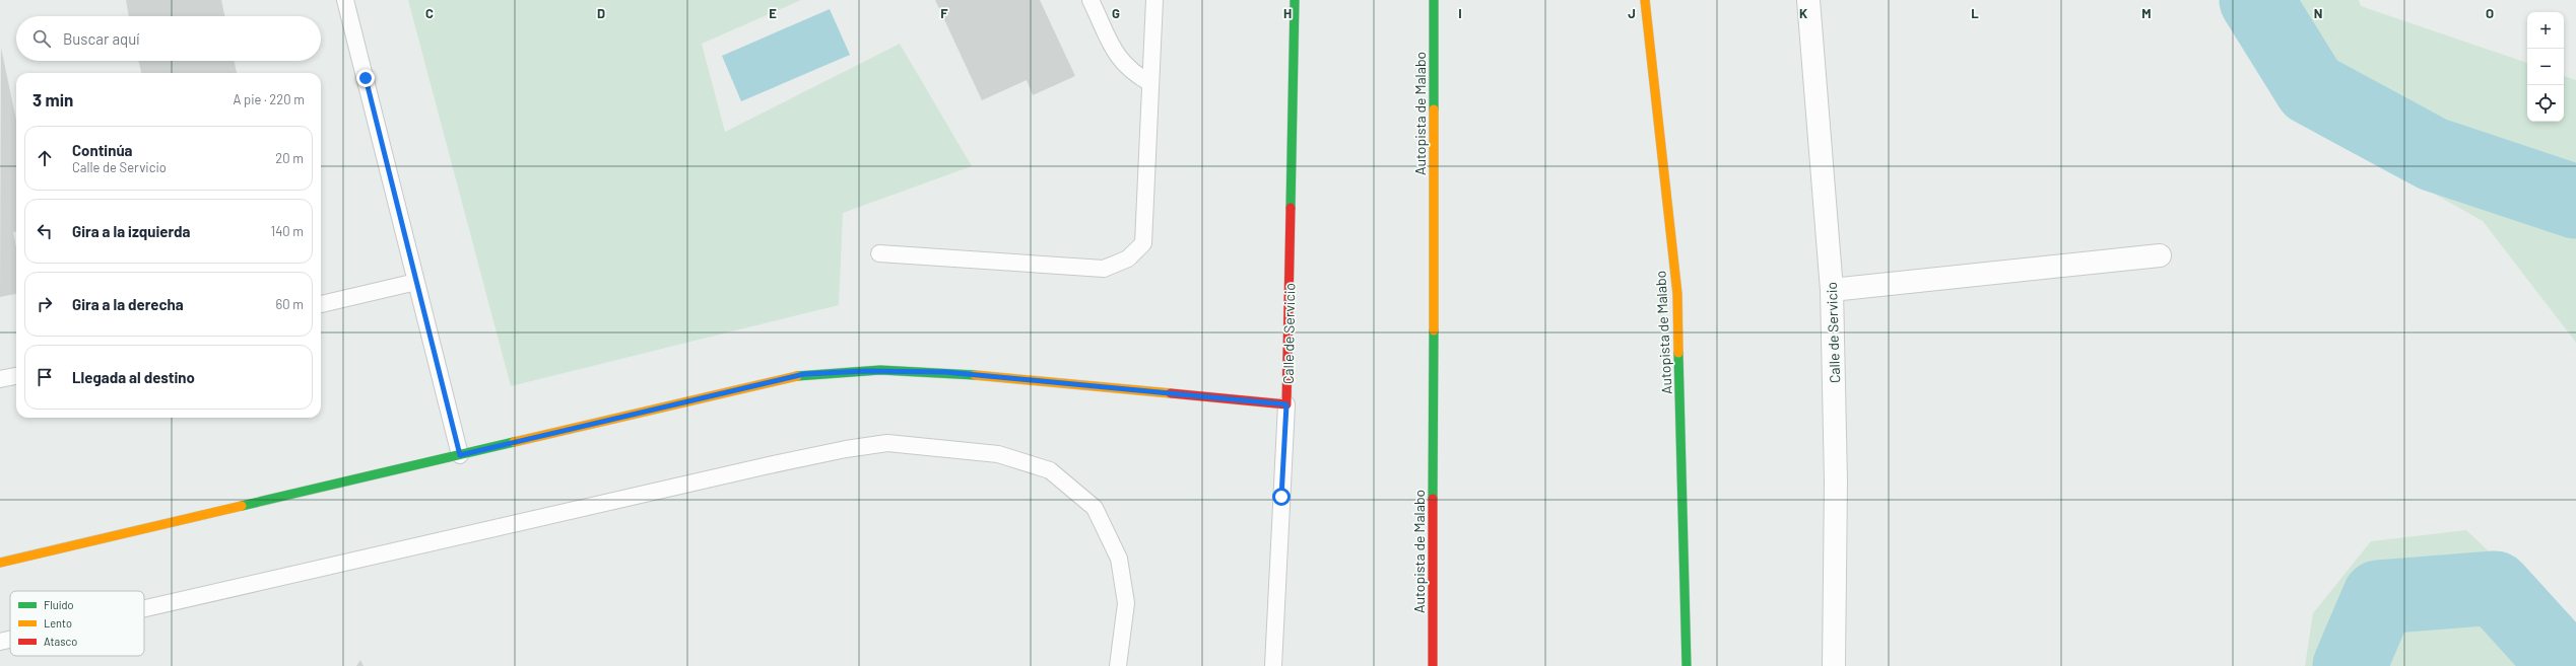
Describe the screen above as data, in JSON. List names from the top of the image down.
{
  "streets": {
    "main road": ["Autopista de Malabo", "Calle de Servicio"]
  },
  "legend": ["Fluido", "Lento", "Atasco"],
  "page": {
    "map_buttons": ["+", "−"],
    "search": "Buscar aquí",
    "heading": ["3 min", "A pie · 220 m"],
    "list": [
      ["Continúa", "Calle de Servicio", "20 m"],
      ["Gira a la izquierda", "140 m"],
      ["Gira a la derecha", "60 m"],
      "Llegada al destino"
    ]
  },
  "grid": {
    "columns": [
      "C",
      "D",
      "E",
      "F",
      "G",
      "H",
      "I",
      "J",
      "K",
      "L",
      "M",
      "N",
      "O"
    ]
  }
}
